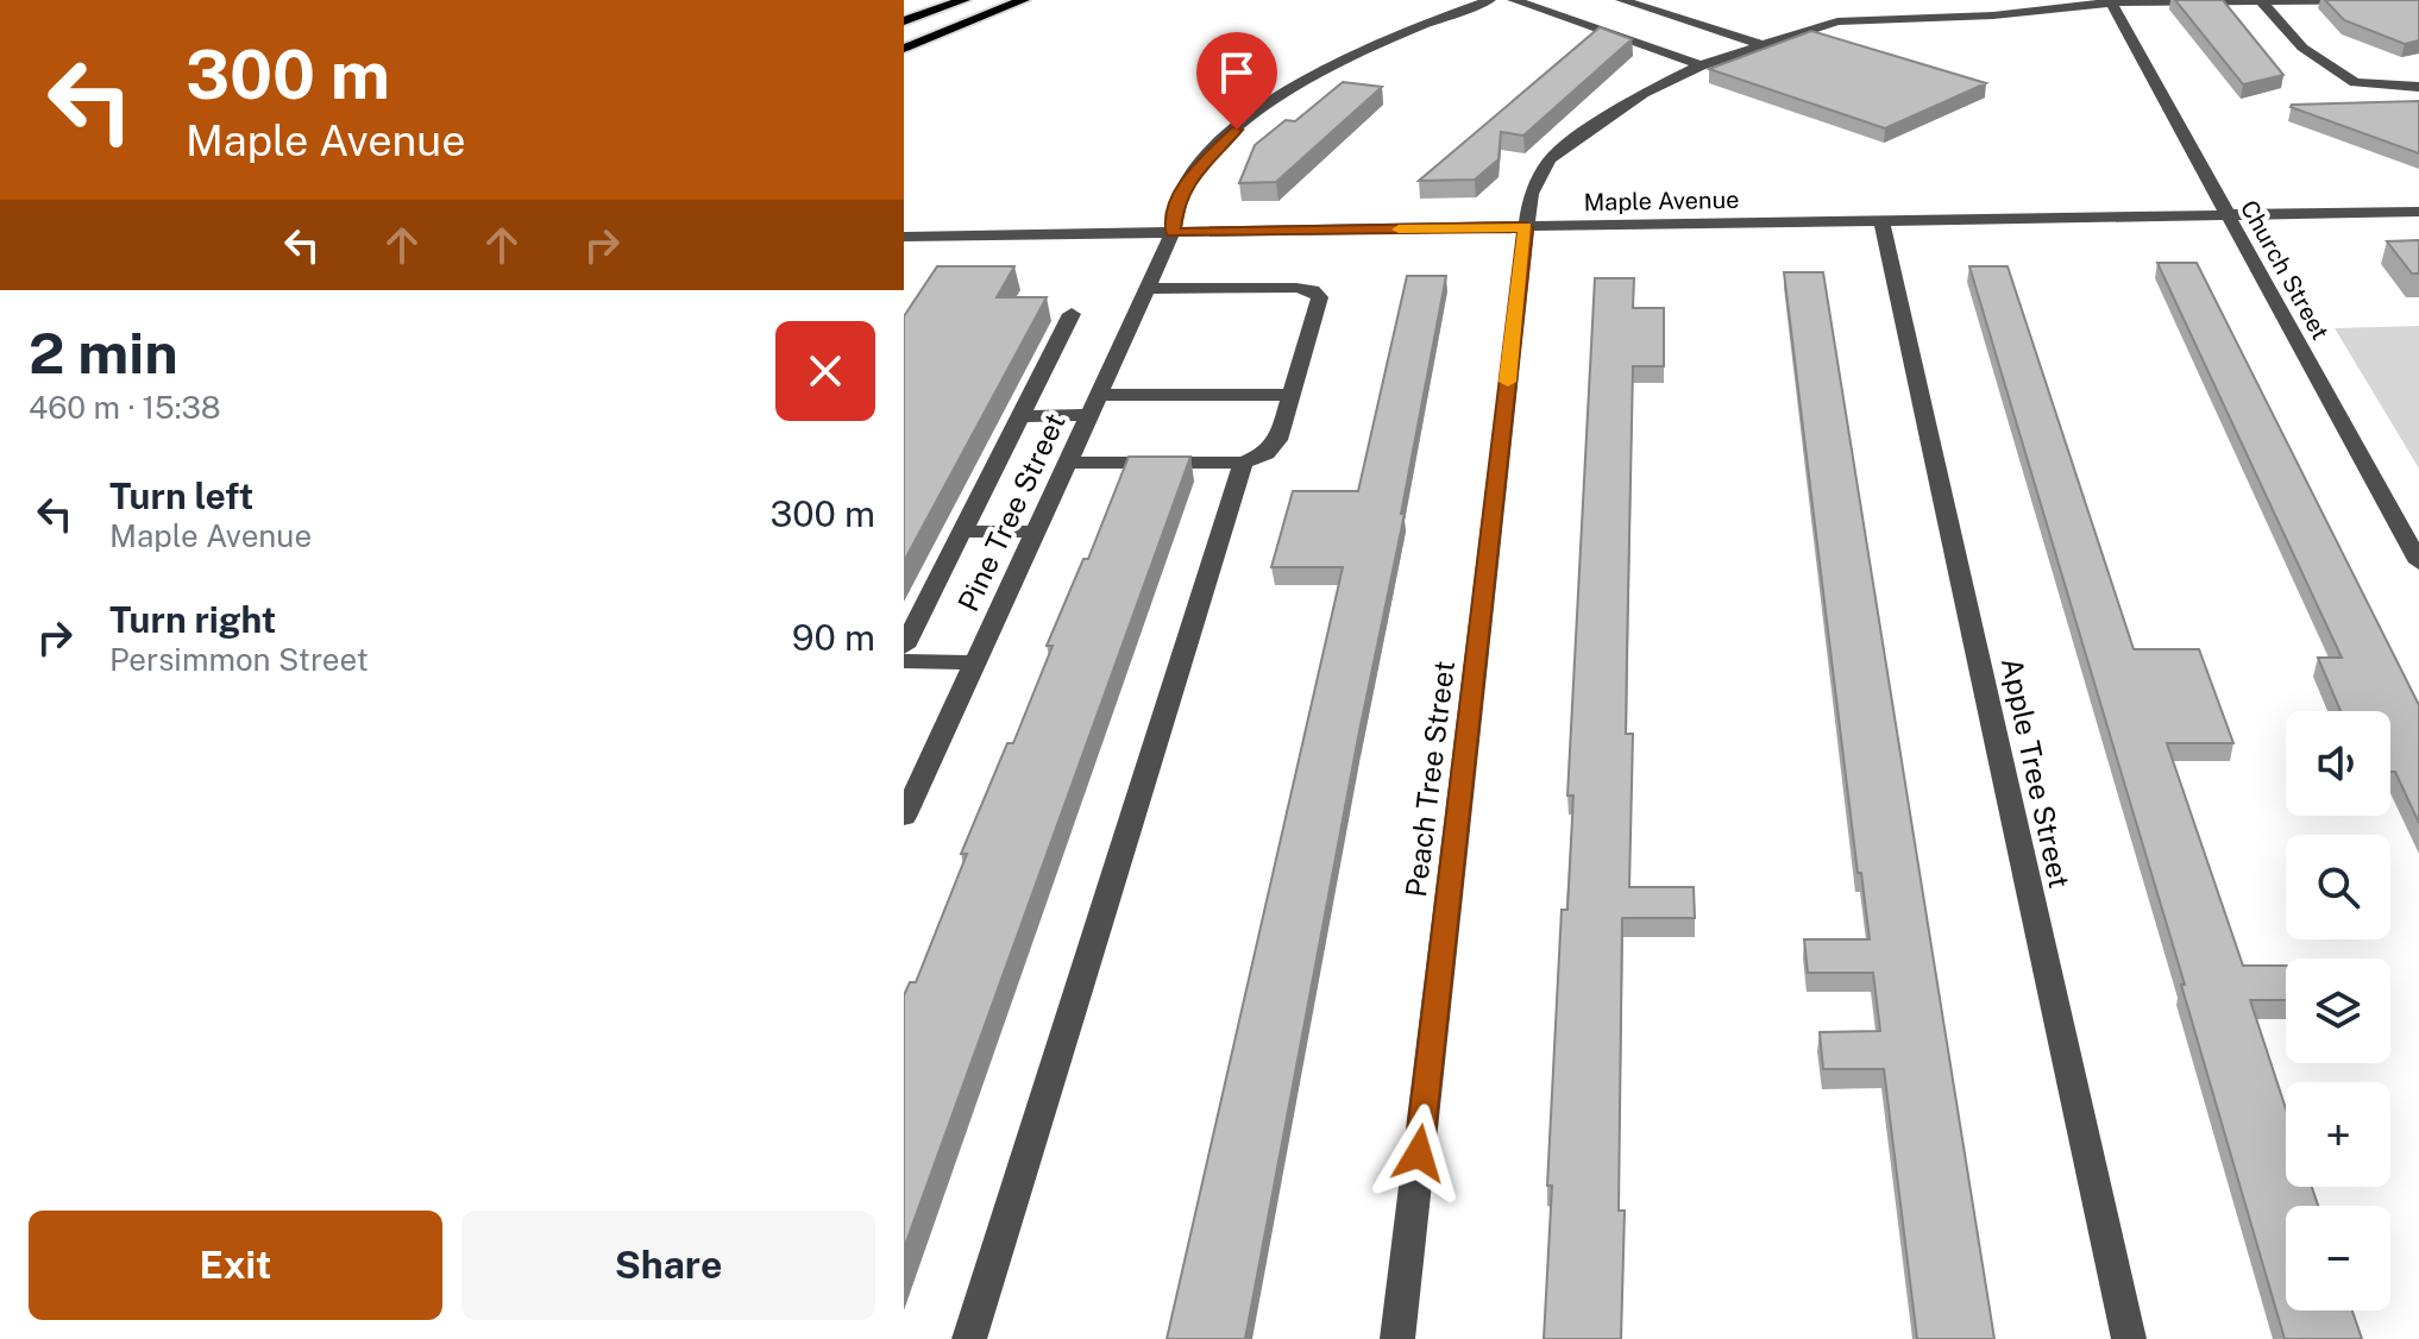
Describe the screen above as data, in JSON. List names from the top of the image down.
{
  "streets": {
    "street": [
      "Maple Avenue",
      "Church Street",
      "Pine Tree Street",
      "Apple Tree Street",
      "Peach Tree Street"
    ]
  },
  "crossings": [
    ["Maple Avenue", "Church Street"],
    ["Maple Avenue", "Pine Tree Street"],
    ["Maple Avenue", "Apple Tree Street"],
    ["Maple Avenue", "Peach Tree Street"],
    ["Church Street", "Peach Tree Street"]
  ],
  "page": {
    "turn": ["300 m", "Maple Avenue"],
    "heading": ["2 min", "460 m · 15:38"],
    "list": [
      {
        "name": "Turn left",
        "note": "Maple Avenue",
        "value": "300 m"
      },
      {
        "name": "Turn right",
        "note": "Persimmon Street",
        "value": "90 m"
      }
    ],
    "map_buttons": ["+", "−"],
    "buttons": ["Exit", "Share"]
  }
}
